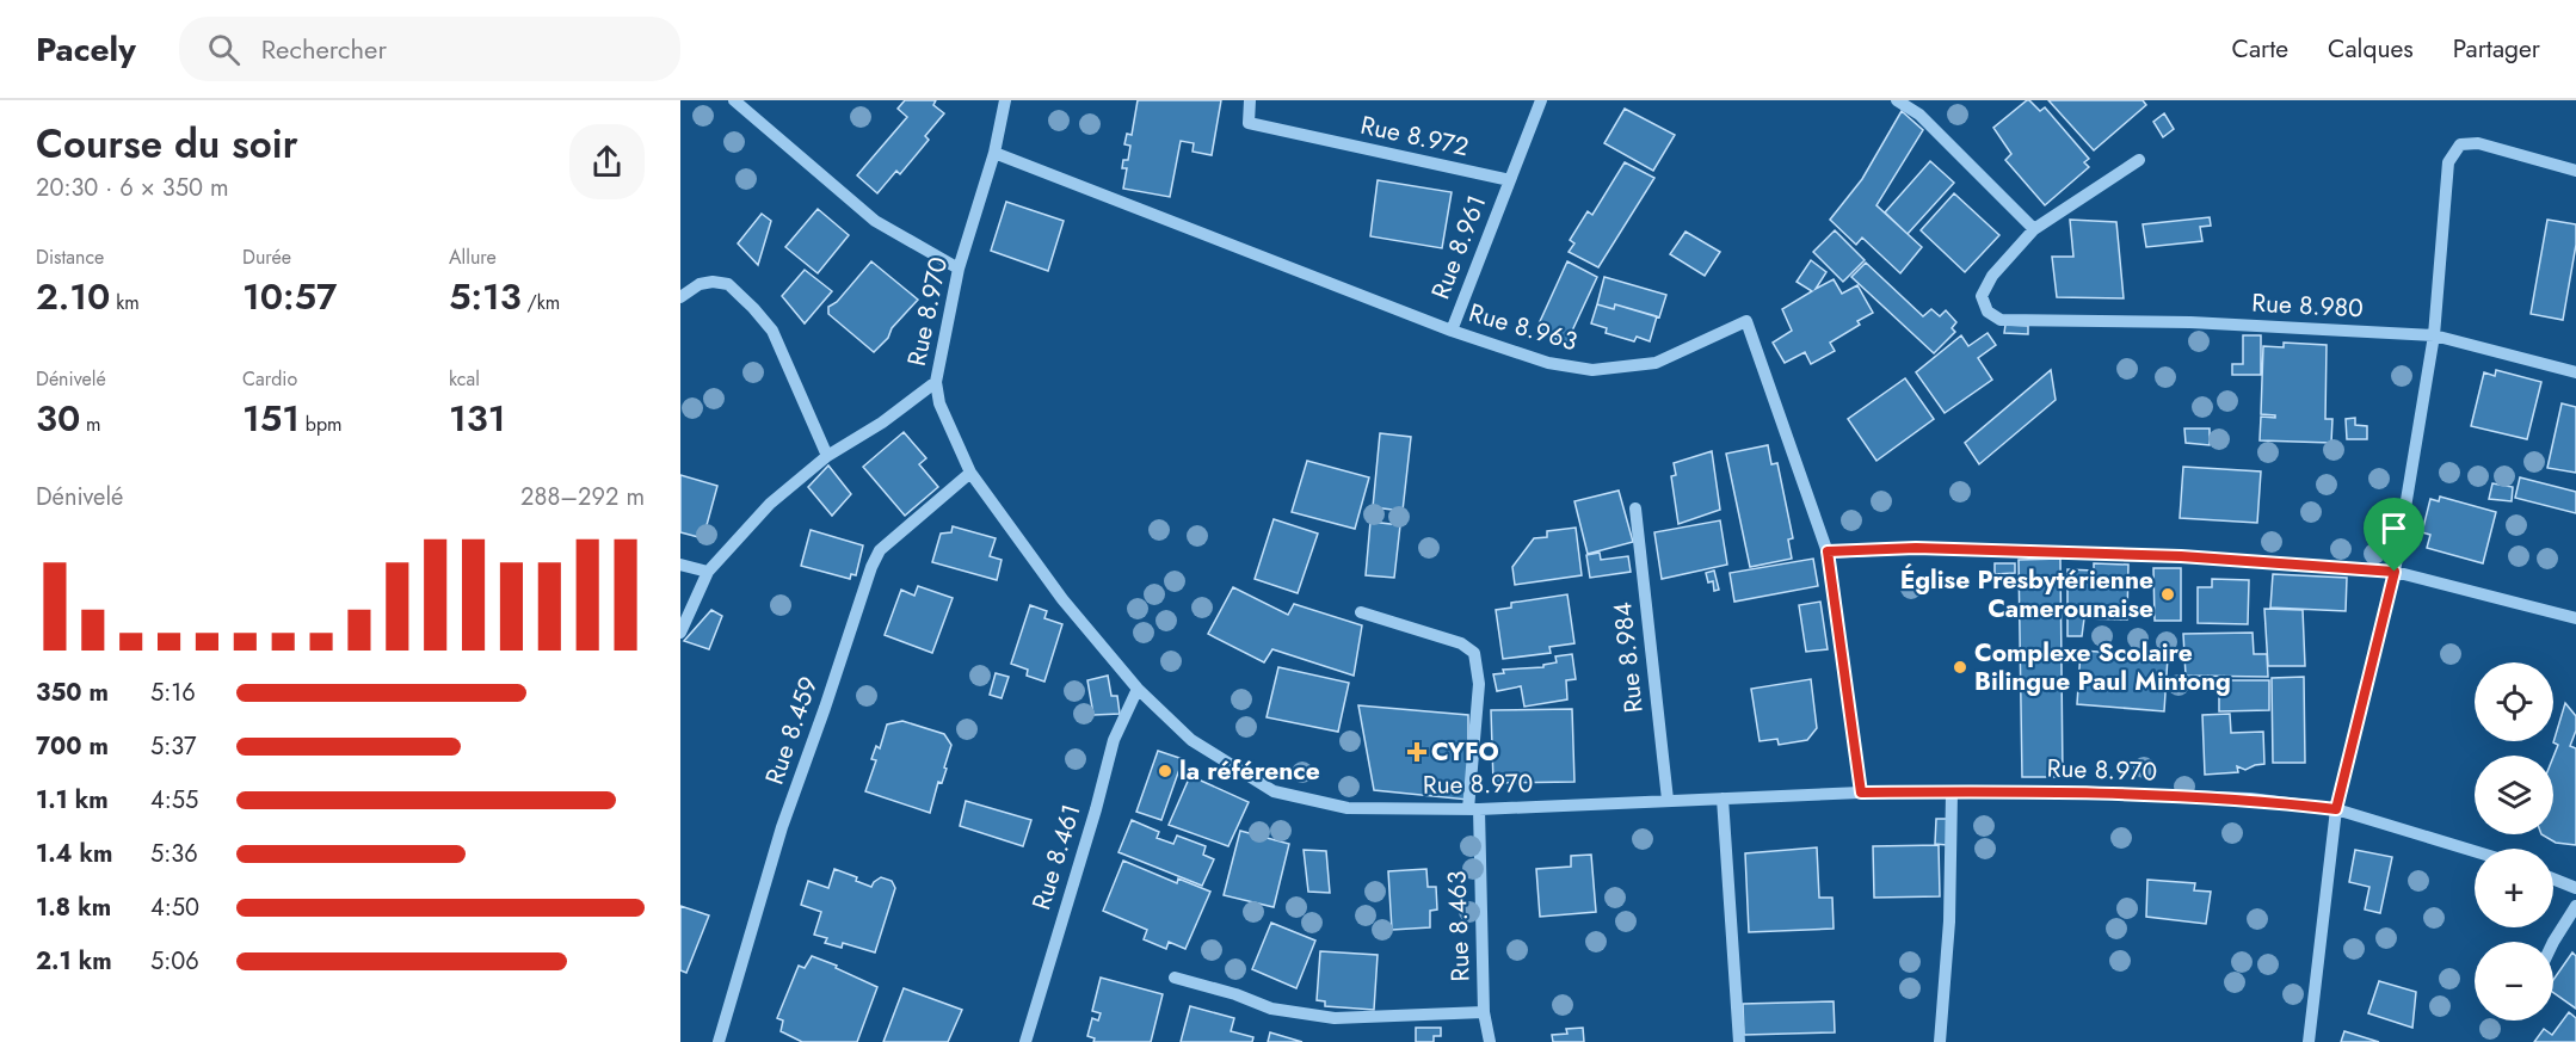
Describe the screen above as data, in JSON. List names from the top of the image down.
{
  "streets": {
    "street": [
      "Rue 8.972",
      "Rue 8.961",
      "Rue 8.980",
      "Rue 8.970",
      "Rue 8.963",
      "Rue 8.984",
      "Rue 8.459",
      "Rue 8.461",
      "Rue 8.463"
    ]
  },
  "crossings": [
    ["Rue 8.972", "Rue 8.961"],
    ["Rue 8.961", "Rue 8.963"],
    ["Rue 8.970", "Rue 8.963"],
    ["Rue 8.970", "Rue 8.984"],
    ["Rue 8.970", "Rue 8.459"],
    ["Rue 8.970", "Rue 8.461"],
    ["Rue 8.970", "Rue 8.463"]
  ],
  "places": {
    "other": ["Église Presbytérienne Camerounaise", "Complexe Scolaire Bilingue Paul Mintong", "la référence"],
    "health": ["CYFO"]
  },
  "page": {
    "header": "Pacely",
    "search": "Rechercher",
    "nav": ["Carte", "Calques", "Partager"],
    "heading": ["Course du soir", "20:30 · 6 × 350 m"],
    "stats": [
      ["Distance", "2.10 km"],
      ["Durée", "10:57"],
      ["Allure", "5:13 /km"],
      ["Dénivelé", "30 m"],
      ["Cardio", "151 bpm"],
      ["kcal", "131"]
    ],
    "chart": ["Dénivelé", "288–292 m"],
    "map_buttons": ["+", "−"],
    "list": [
      {
        "name": "350 m",
        "note": "5:16"
      },
      {
        "name": "700 m",
        "note": "5:37"
      },
      {
        "name": "1.1 km",
        "note": "4:55"
      },
      {
        "name": "1.4 km",
        "note": "5:36"
      },
      {
        "name": "1.8 km",
        "note": "4:50"
      },
      {
        "name": "2.1 km",
        "note": "5:06"
      }
    ]
  }
}
